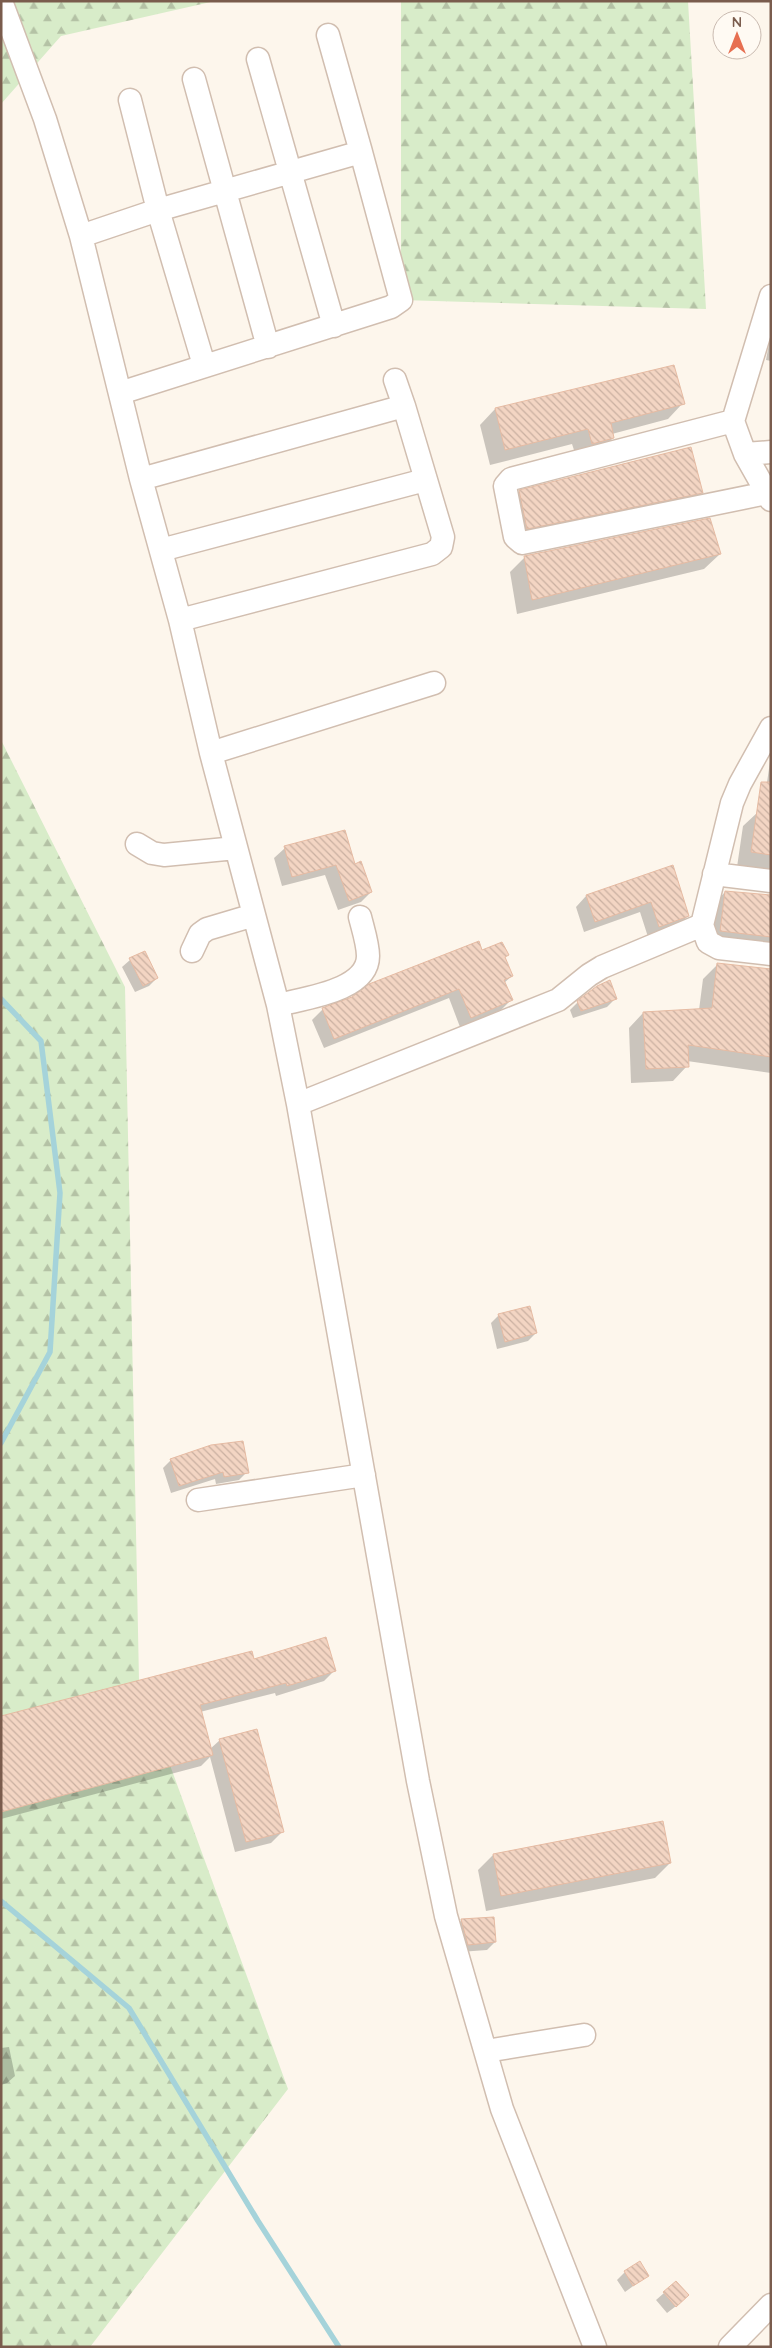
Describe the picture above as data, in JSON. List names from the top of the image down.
{
  "north": "top"
}
